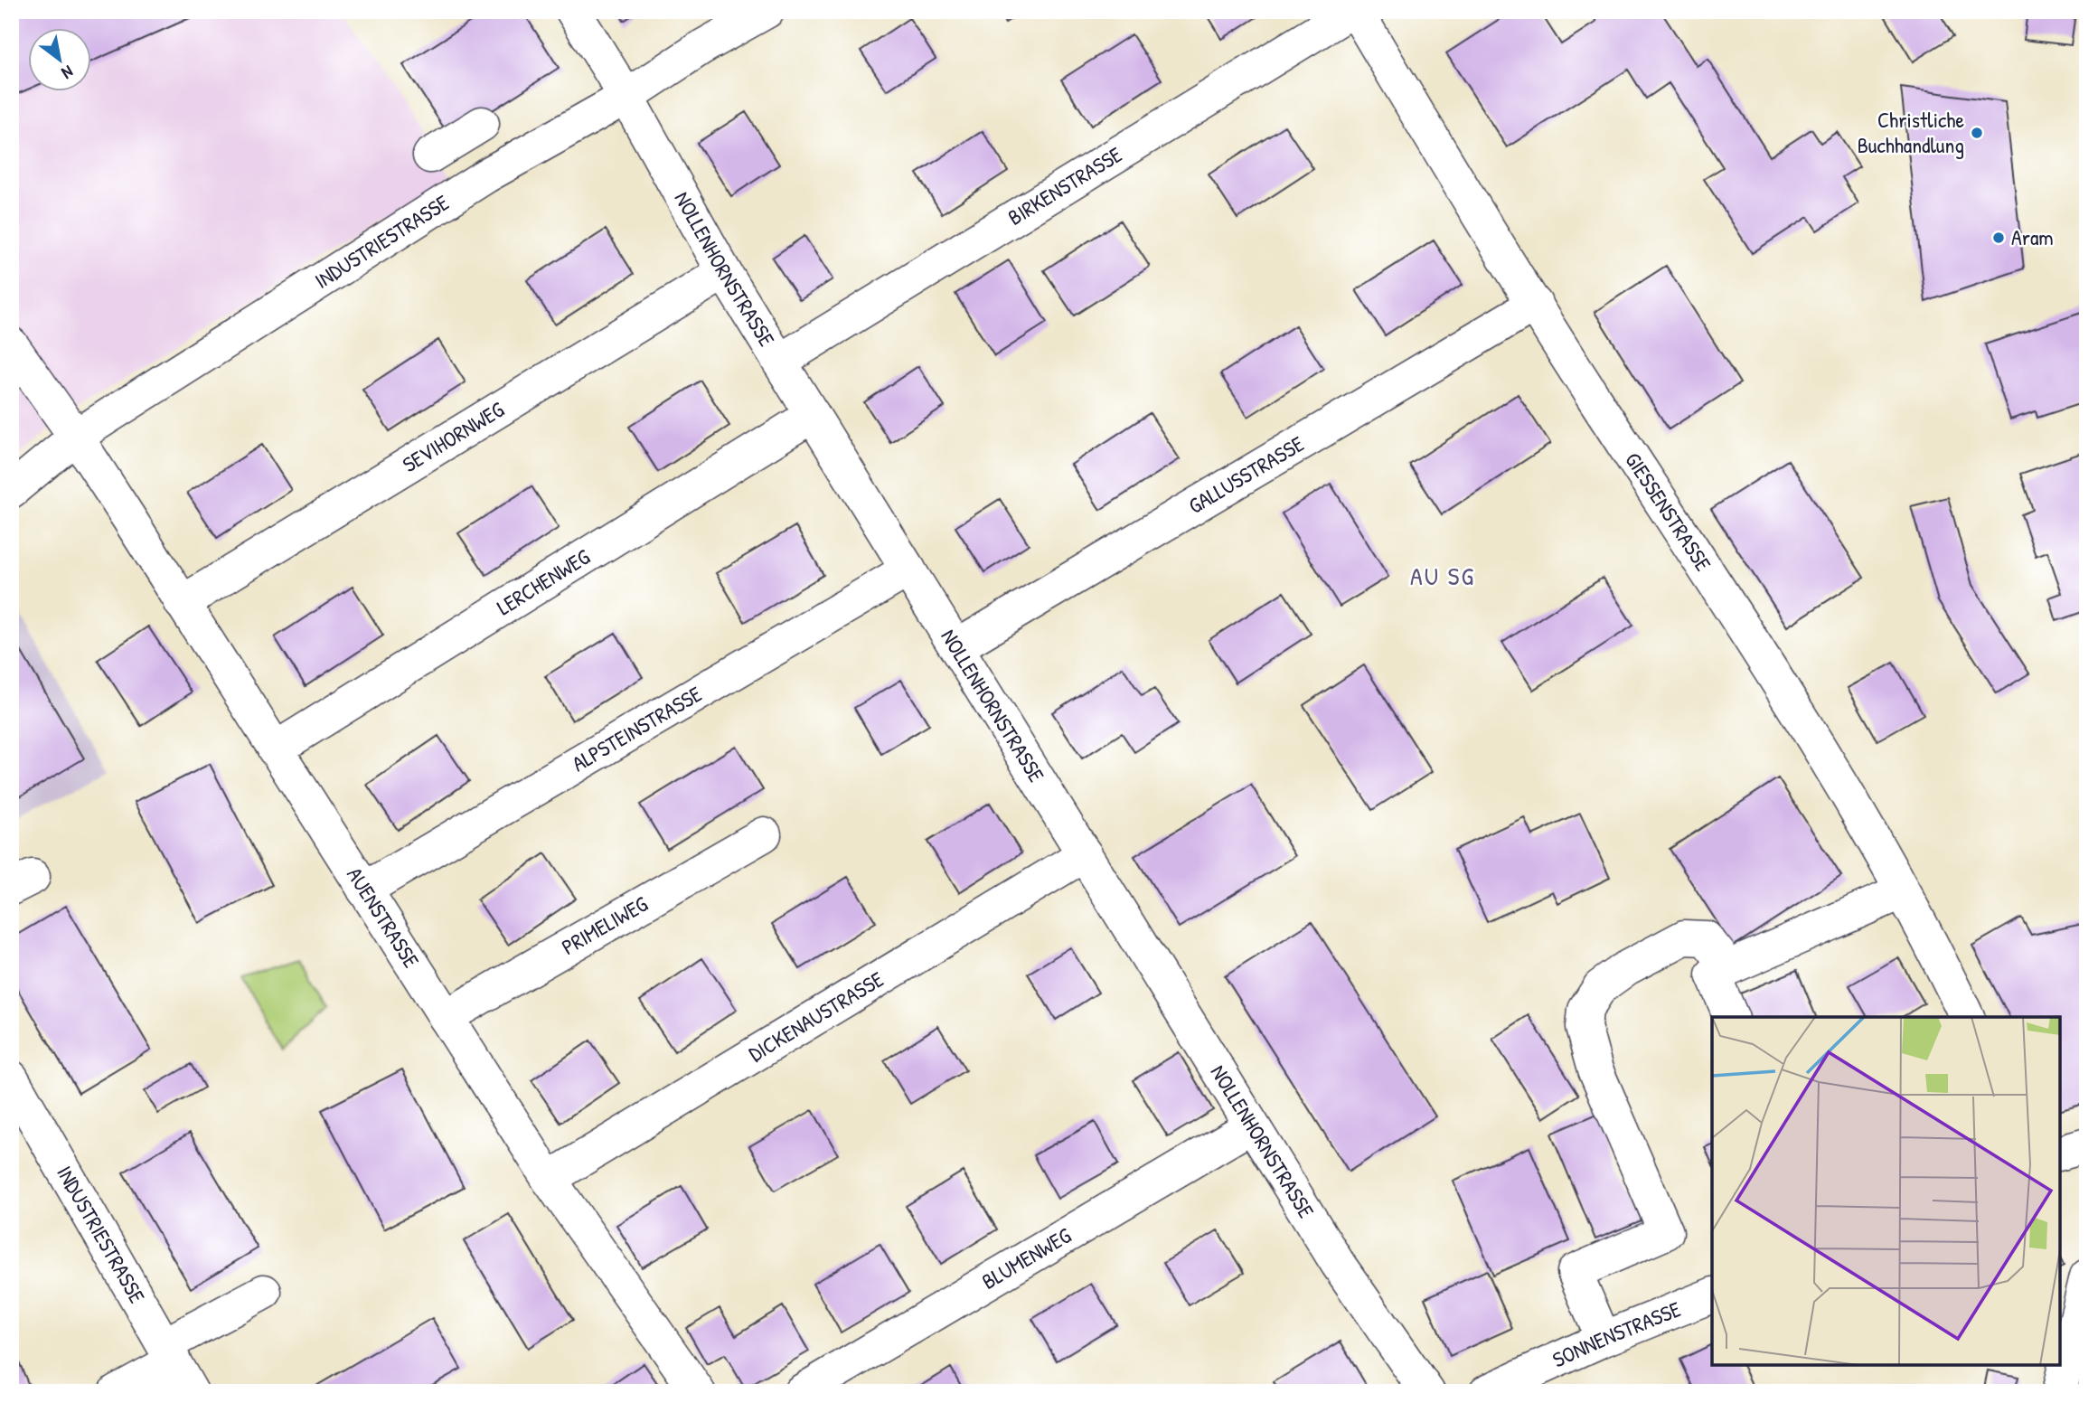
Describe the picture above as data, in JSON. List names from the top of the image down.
{
  "streets": {
    "street": [
      "BIRKENSTRASSE",
      "INDUSTRIESTRASSE",
      "NOLLENHORNSTRASSE",
      "SEVIHORNWEG",
      "GALLUSSTRASSE",
      "GIESSENSTRASSE",
      "LERCHENWEG",
      "ALPSTEINSTRASSE",
      "AUENSTRASSE",
      "PRIMELIWEG",
      "DICKENAUSTRASSE",
      "BLUMENWEG",
      "SONNENSTRASSE"
    ]
  },
  "crossings": [
    ["BIRKENSTRASSE", "NOLLENHORNSTRASSE"],
    ["BIRKENSTRASSE", "GIESSENSTRASSE"],
    ["INDUSTRIESTRASSE", "NOLLENHORNSTRASSE"],
    ["INDUSTRIESTRASSE", "AUENSTRASSE"],
    ["NOLLENHORNSTRASSE", "SEVIHORNWEG"],
    ["NOLLENHORNSTRASSE", "GALLUSSTRASSE"],
    ["NOLLENHORNSTRASSE", "LERCHENWEG"],
    ["NOLLENHORNSTRASSE", "ALPSTEINSTRASSE"],
    ["NOLLENHORNSTRASSE", "DICKENAUSTRASSE"],
    ["NOLLENHORNSTRASSE", "BLUMENWEG"],
    ["SEVIHORNWEG", "AUENSTRASSE"],
    ["GALLUSSTRASSE", "GIESSENSTRASSE"],
    ["LERCHENWEG", "AUENSTRASSE"],
    ["ALPSTEINSTRASSE", "AUENSTRASSE"],
    ["AUENSTRASSE", "PRIMELIWEG"],
    ["AUENSTRASSE", "DICKENAUSTRASSE"]
  ],
  "districts": ["AU SG"],
  "places": ["Christliche Buchhandlung", "Aram"],
  "north": "bottom right"
}
